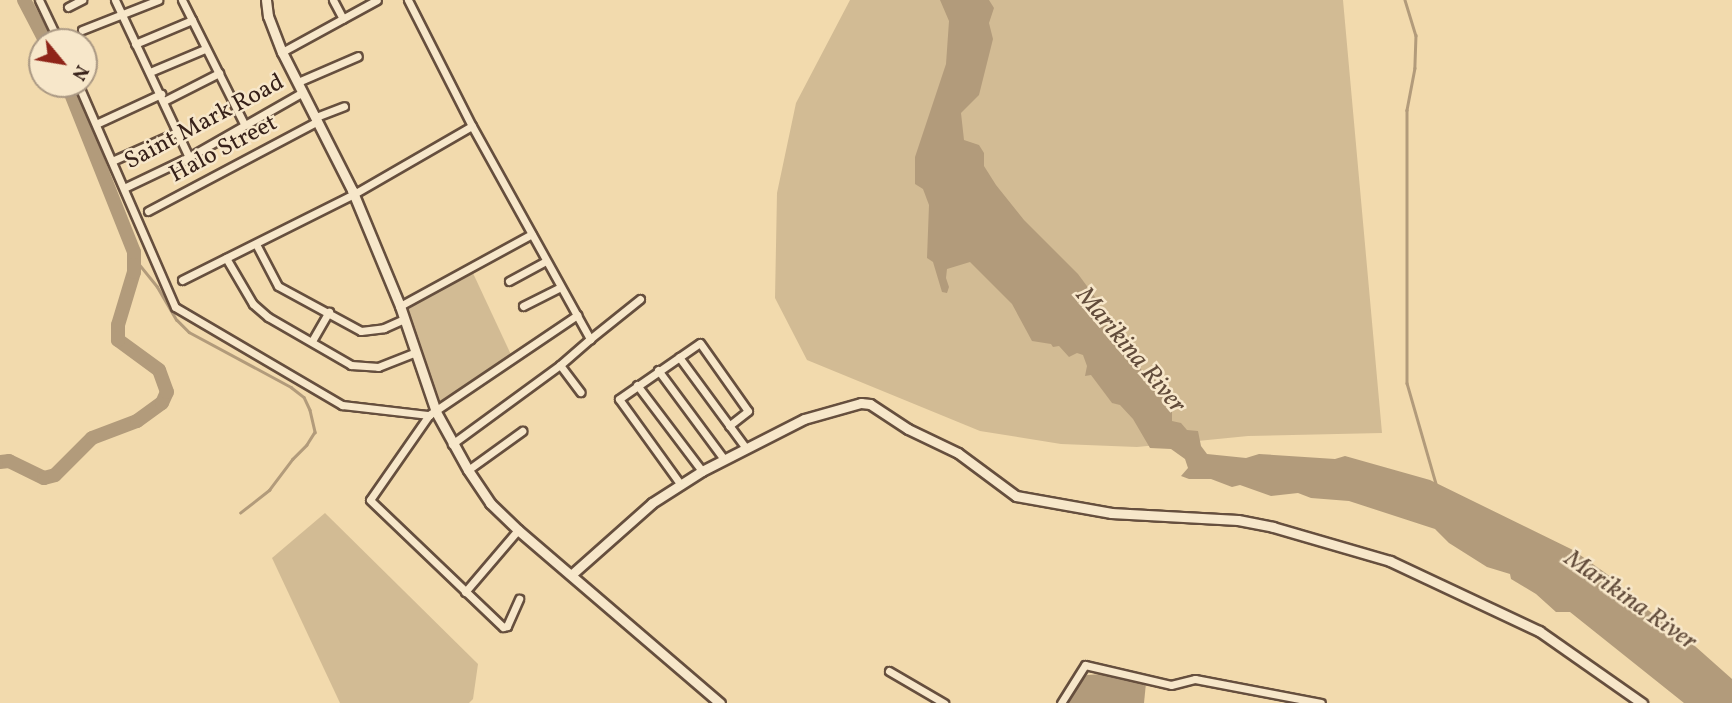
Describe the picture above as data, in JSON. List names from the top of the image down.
{
  "streets": {
    "street": ["Saint Mark Road", "Halo Street"]
  },
  "water": ["Marikina River"],
  "north": "bottom right"
}
